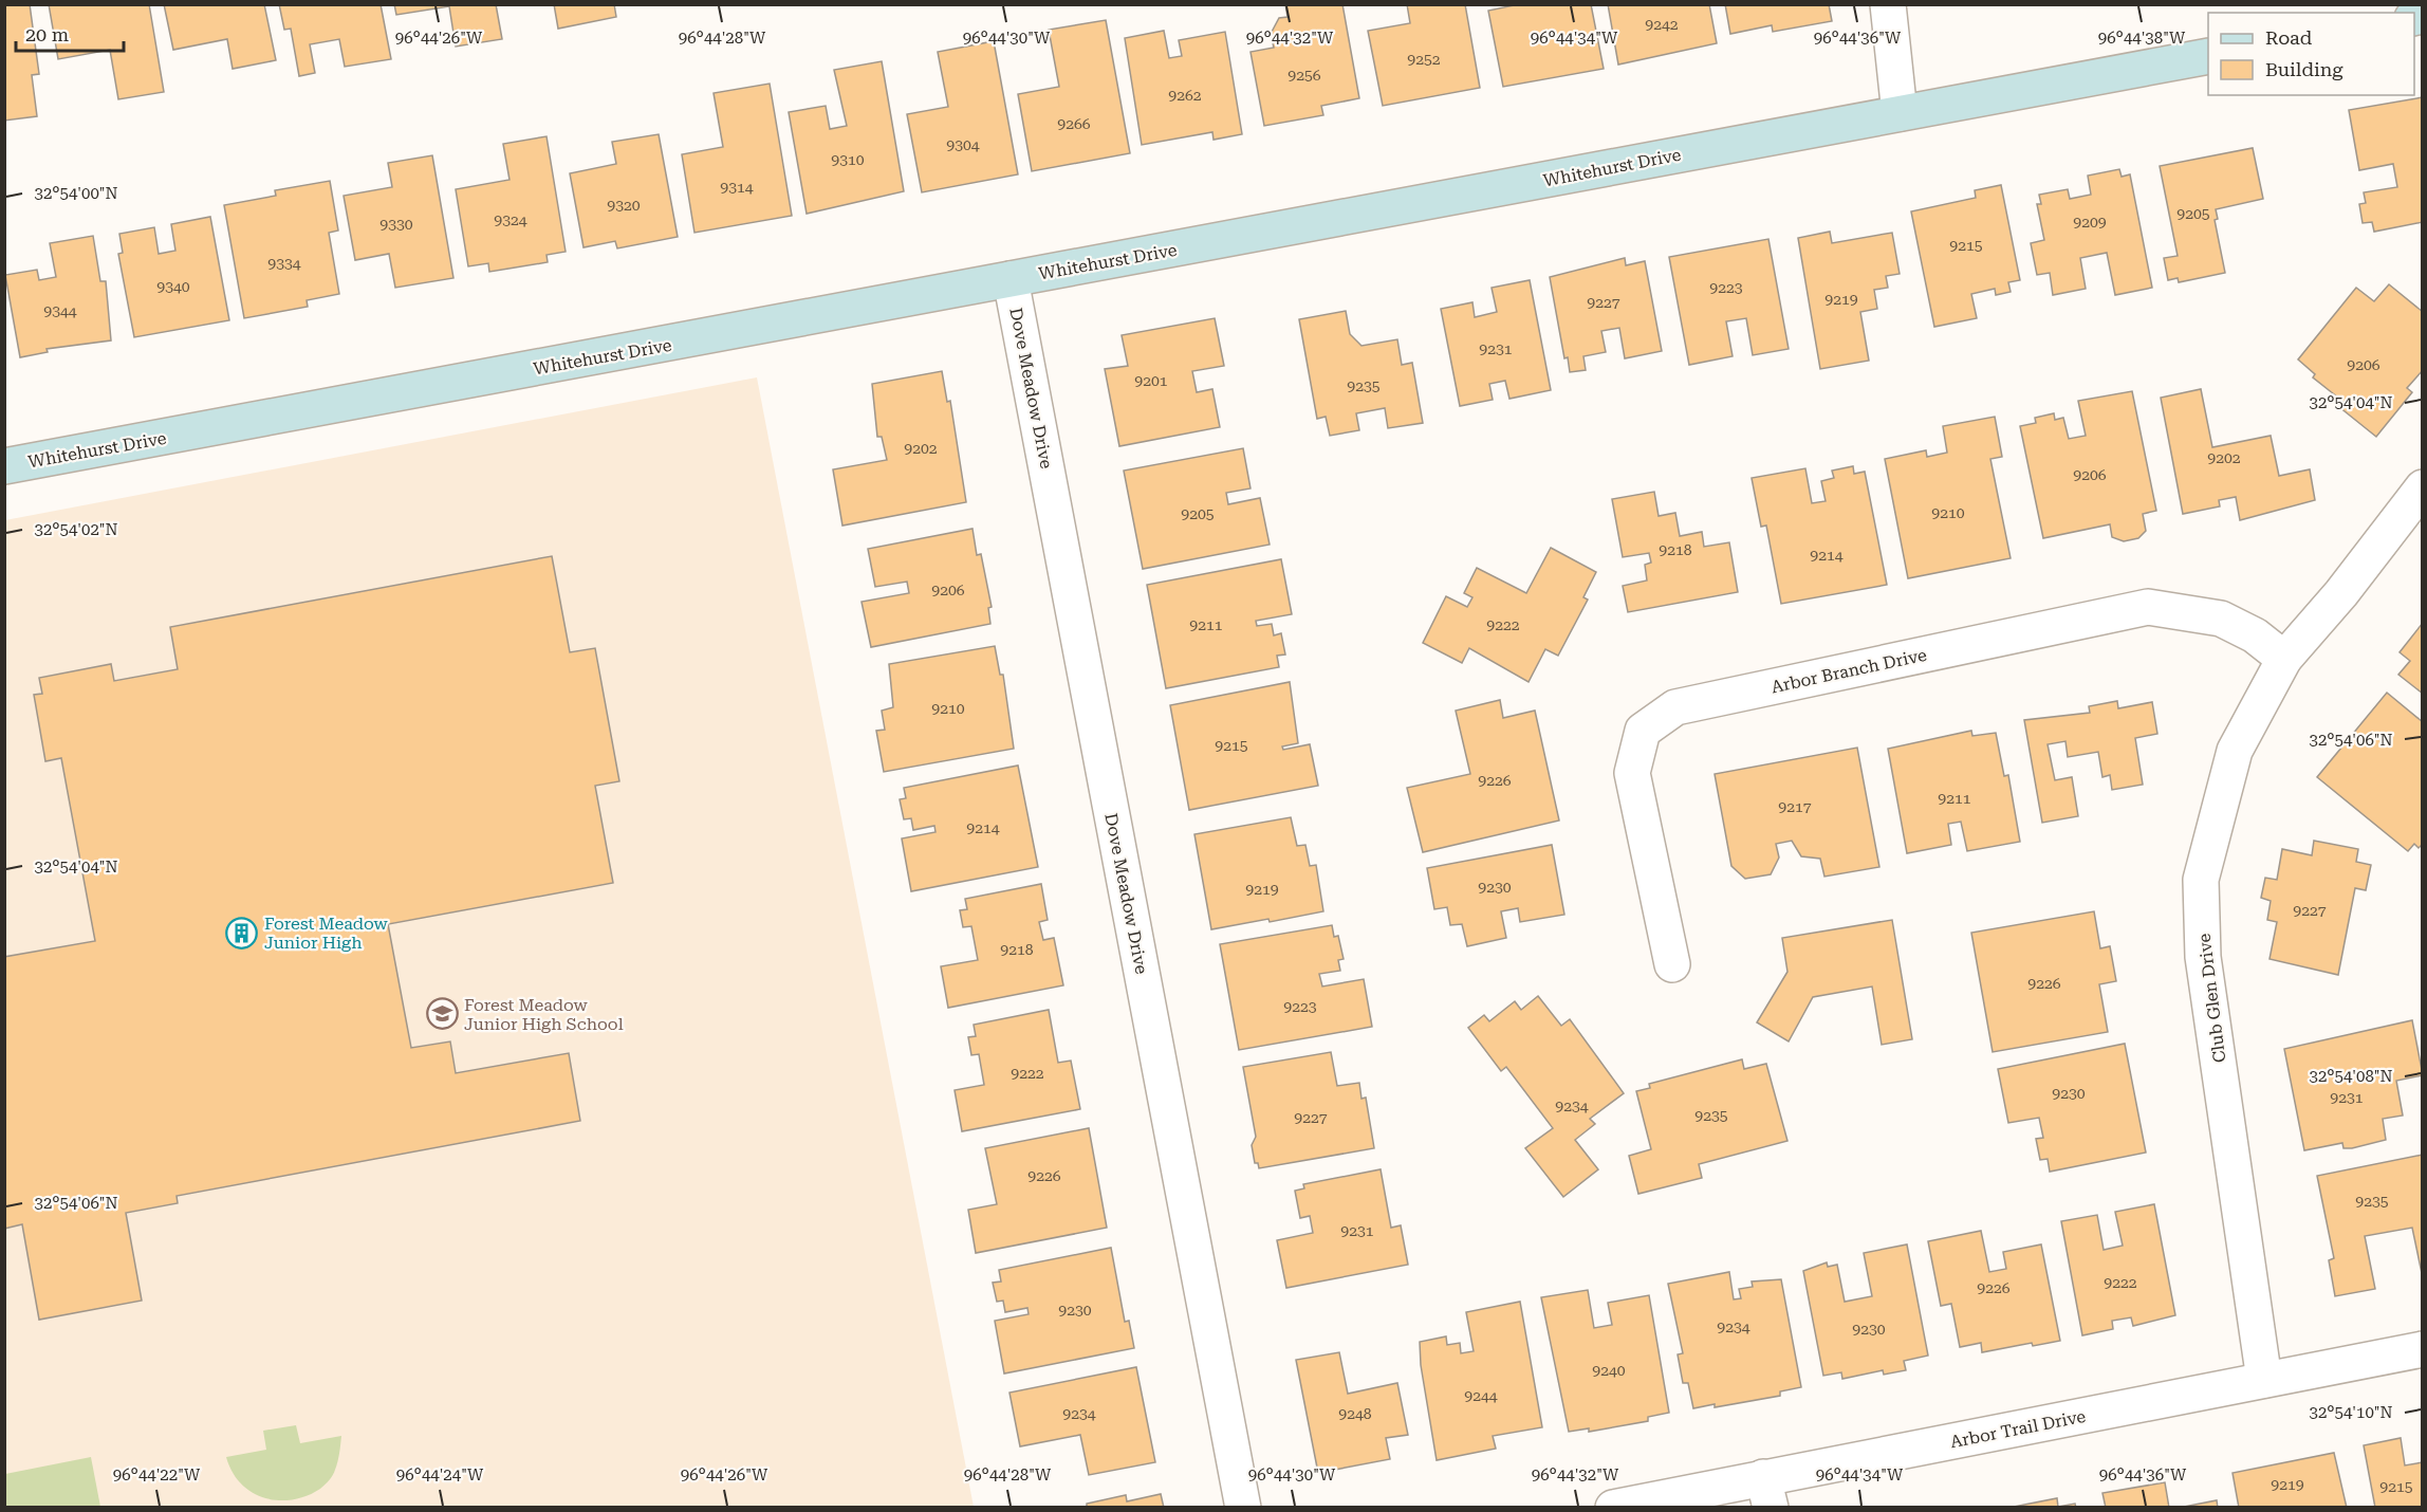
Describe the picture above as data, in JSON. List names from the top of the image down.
{
  "streets": {
    "street": [
      "Whitehurst Drive",
      "Dove Meadow Drive",
      "Arbor Branch Drive",
      "Club Glen Drive",
      "Arbor Trail Drive"
    ]
  },
  "crossings": [
    ["Whitehurst Drive", "Dove Meadow Drive"],
    ["Arbor Branch Drive", "Club Glen Drive"],
    ["Club Glen Drive", "Arbor Trail Drive"]
  ],
  "places": {
    "building": ["Forest Meadow Junior High"],
    "school or university": ["Forest Meadow Junior High School"]
  },
  "house_numbers": [
    "9242",
    "9252",
    "9256",
    "9262",
    "9266",
    "9304",
    "9310",
    "9314",
    "9320",
    "9205",
    "9324",
    "9209",
    "9330",
    "9215",
    "9334",
    "9340",
    "9223",
    "9219",
    "9227",
    "9344",
    "9231",
    "9206",
    "9201",
    "9235",
    "9202",
    "9202",
    "9206",
    "9210",
    "9205",
    "9218",
    "9214",
    "9206",
    "9211",
    "9222",
    "9210",
    "9215",
    "9226",
    "9211",
    "9217",
    "9214",
    "9230",
    "9219",
    "9227",
    "9218",
    "9226",
    "9223",
    "9222",
    "9230",
    "9231",
    "9234",
    "9235",
    "9227",
    "9226",
    "9235",
    "9231",
    "9222",
    "9226",
    "9230",
    "9234",
    "9230",
    "9240",
    "9244",
    "9234",
    "9248",
    "9219",
    "9215"
  ],
  "legend": ["Road", "Building"],
  "scale_bar": "20 m",
  "coordinates": [
    "96°44'26\"W",
    "96°44'28\"W",
    "96°44'30\"W",
    "96°44'32\"W",
    "96°44'34\"W",
    "96°44'36\"W",
    "96°44'38\"W",
    "32°54'00\"N",
    "32°54'04\"N",
    "32°54'02\"N",
    "32°54'06\"N",
    "32°54'08\"N",
    "32°54'10\"N",
    "96°44'22\"W",
    "96°44'24\"W"
  ]
}
